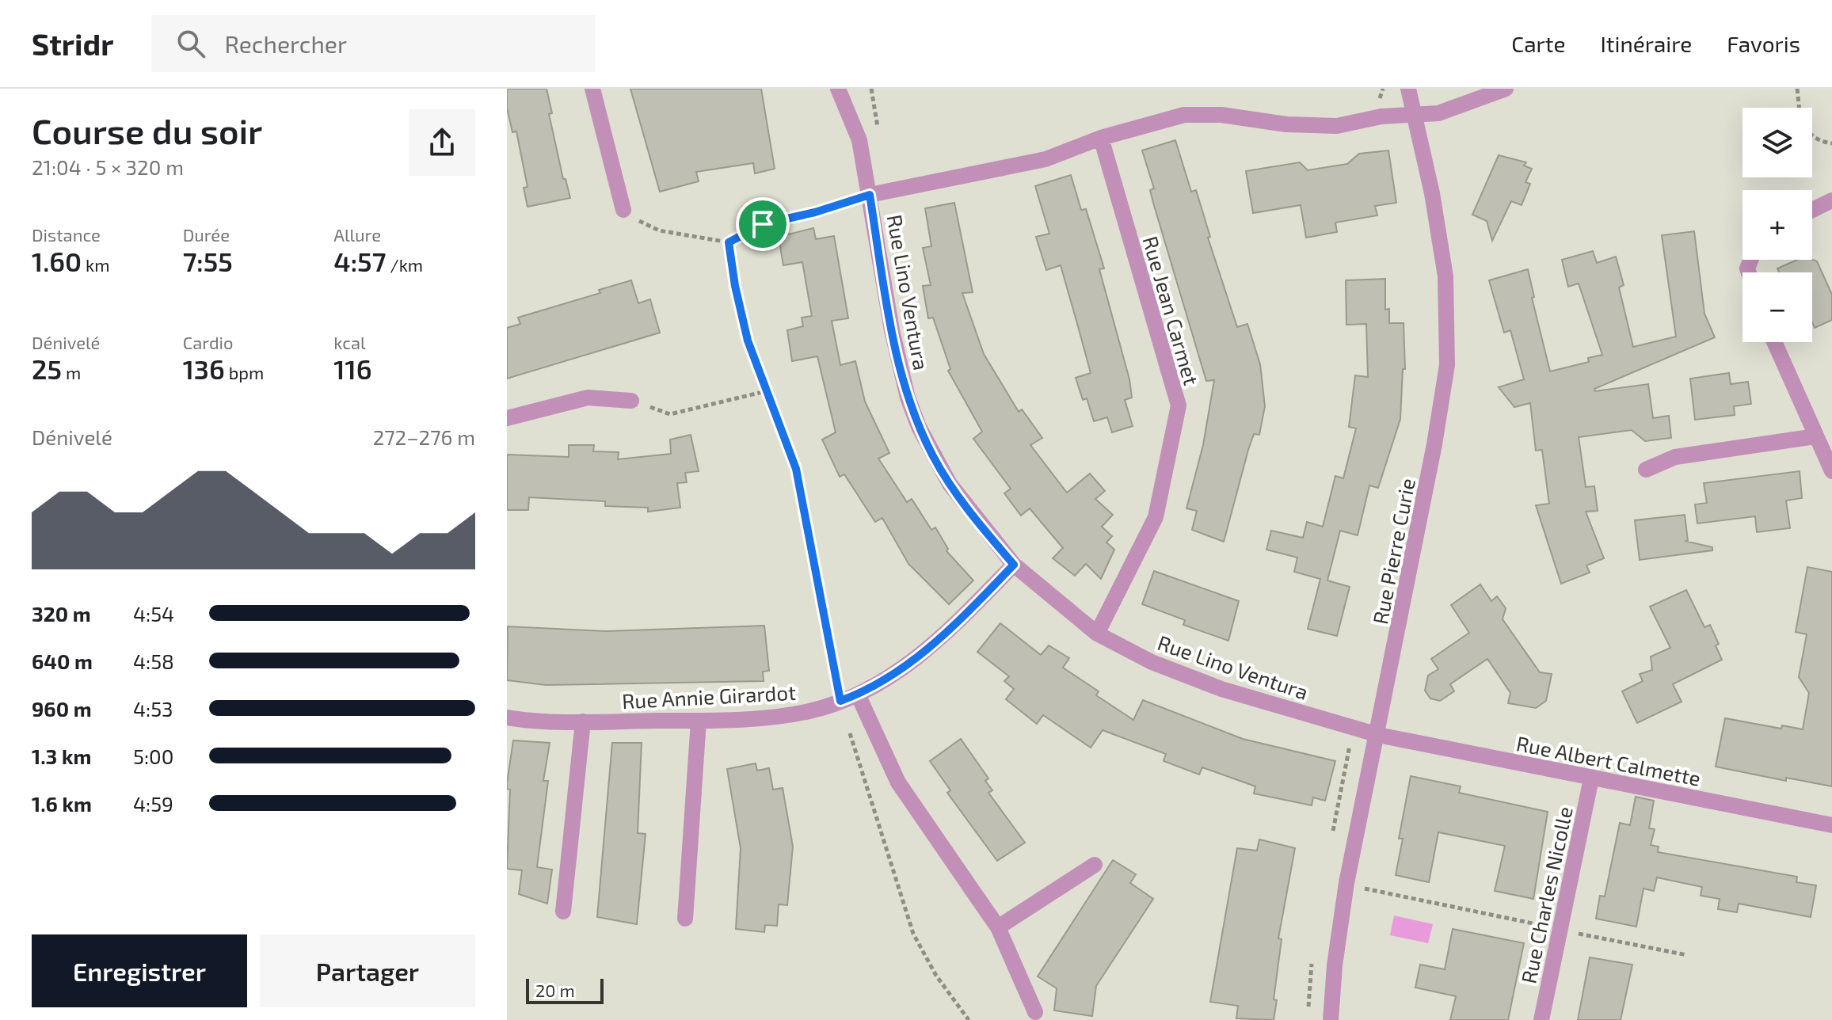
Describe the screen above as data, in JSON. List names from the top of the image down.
{
  "streets": {
    "street": [
      "Rue Lino Ventura",
      "Rue Jean Carmet",
      "Rue Pierre Curie",
      "Rue Annie Girardot",
      "Rue Albert Calmette",
      "Rue Charles Nicolle"
    ]
  },
  "crossings": [
    ["Rue Lino Ventura", "Rue Jean Carmet"],
    ["Rue Lino Ventura", "Rue Pierre Curie"],
    ["Rue Lino Ventura", "Rue Annie Girardot"],
    ["Rue Lino Ventura", "Rue Albert Calmette"],
    ["Rue Pierre Curie", "Rue Albert Calmette"],
    ["Rue Albert Calmette", "Rue Charles Nicolle"]
  ],
  "scale_bar": "20 m",
  "page": {
    "header": "Stridr",
    "search": "Rechercher",
    "nav": ["Carte", "Itinéraire", "Favoris"],
    "heading": ["Course du soir", "21:04 · 5 × 320 m"],
    "map_buttons": ["+", "−"],
    "stats": [
      ["Distance", "1.60 km"],
      ["Durée", "7:55"],
      ["Allure", "4:57 /km"],
      ["Dénivelé", "25 m"],
      ["Cardio", "136 bpm"],
      ["kcal", "116"]
    ],
    "chart": ["Dénivelé", "272–276 m"],
    "list": [
      {
        "name": "320 m",
        "note": "4:54"
      },
      {
        "name": "640 m",
        "note": "4:58"
      },
      {
        "name": "960 m",
        "note": "4:53"
      },
      {
        "name": "1.3 km",
        "note": "5:00"
      },
      {
        "name": "1.6 km",
        "note": "4:59"
      }
    ],
    "buttons": ["Enregistrer", "Partager"],
    "scale": "20 m"
  }
}
